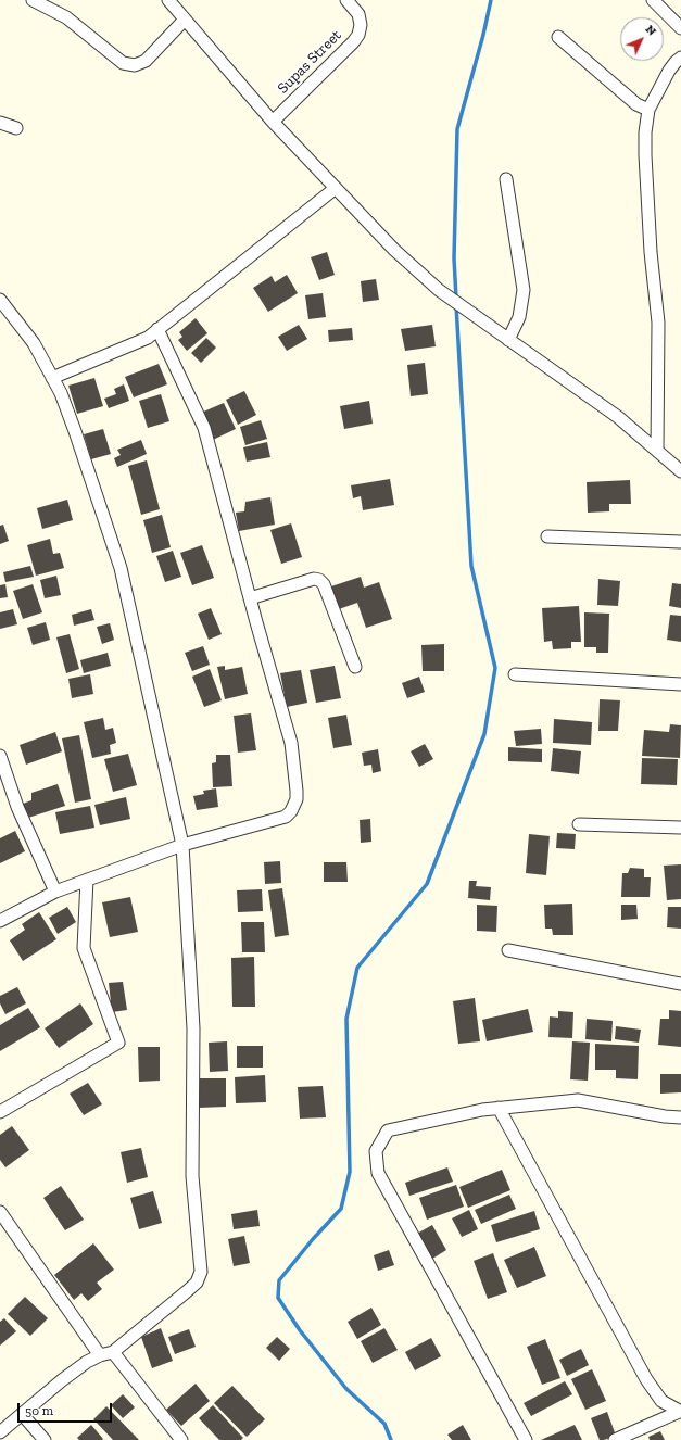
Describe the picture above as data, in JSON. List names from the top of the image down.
{
  "streets": {
    "street": ["Supas Street"]
  },
  "scale_bar": "50 m",
  "north": "top right"
}
